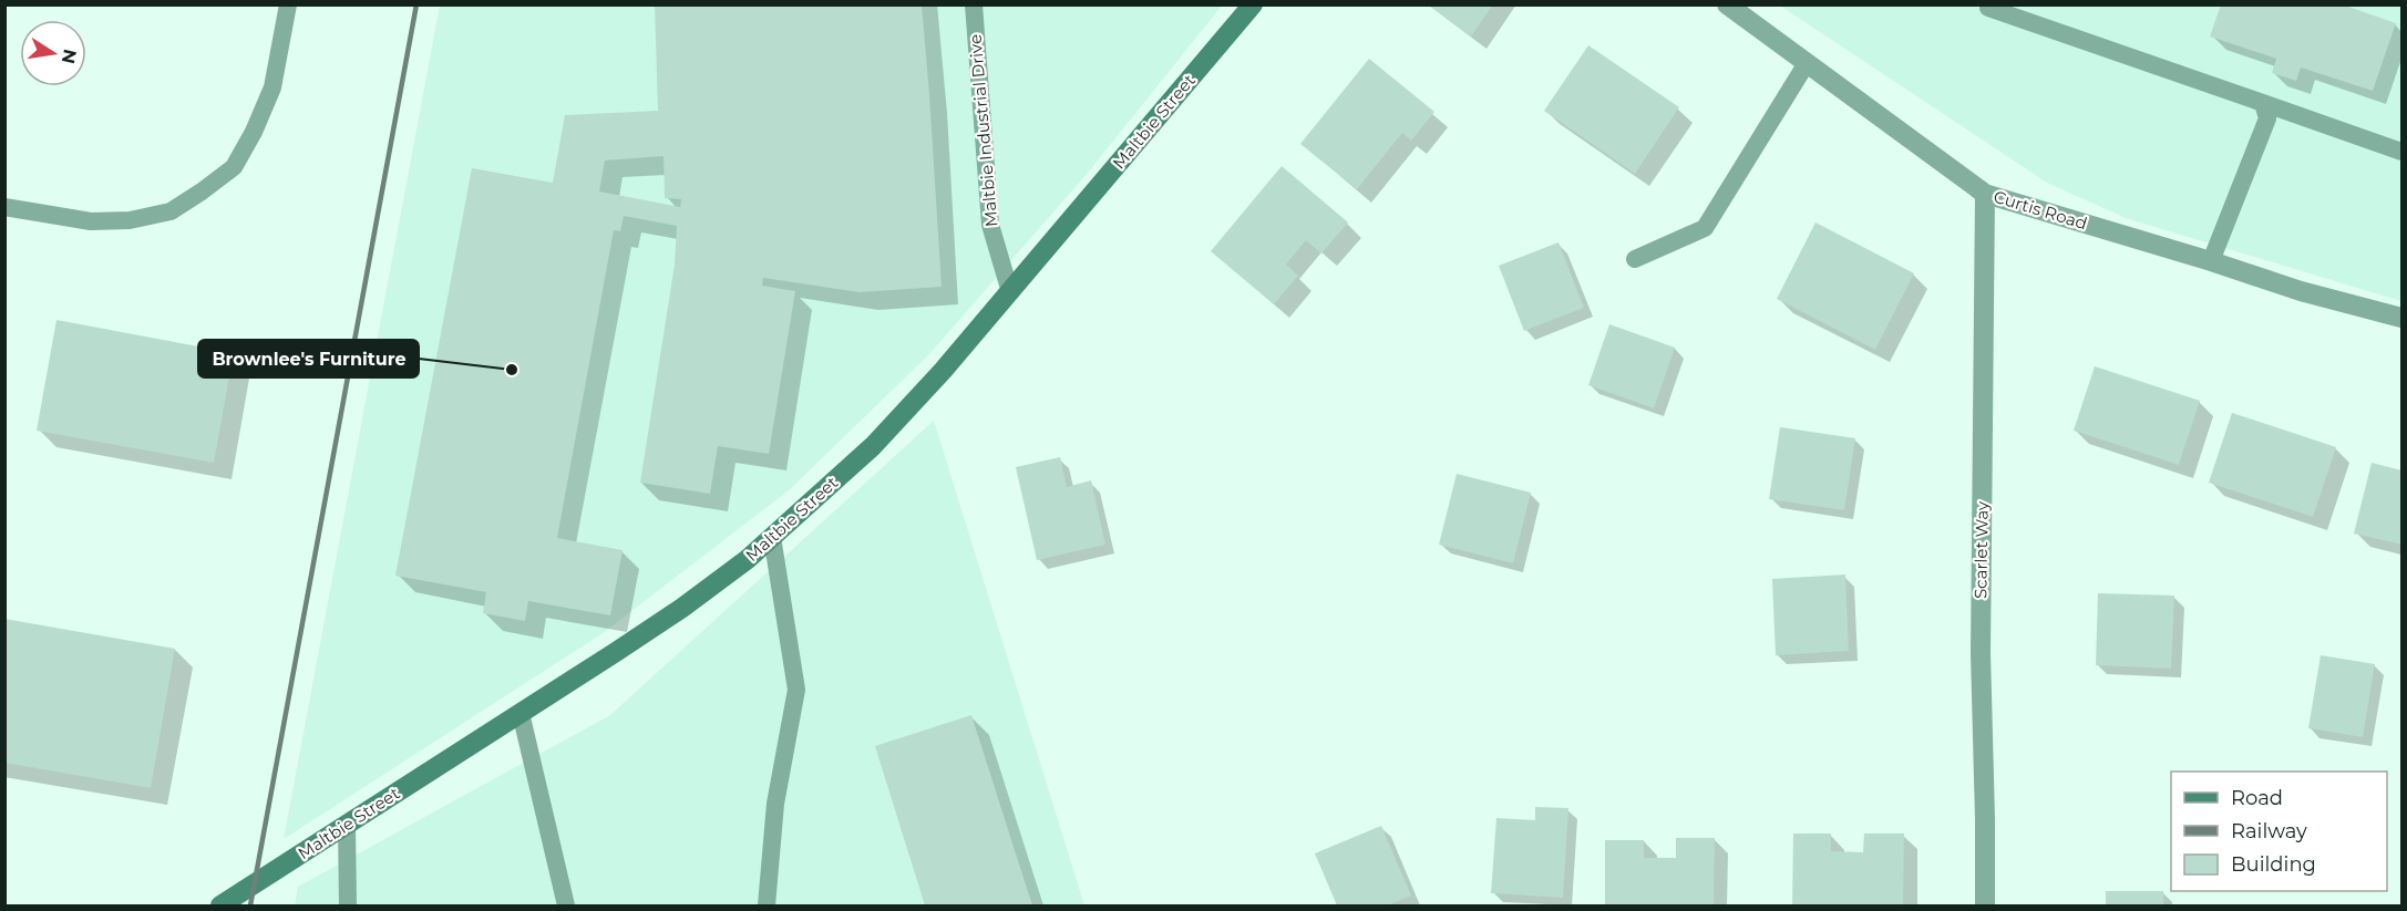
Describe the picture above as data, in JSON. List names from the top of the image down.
{
  "streets": {
    "street": ["Maltbie Street", "Curtis Road", "Scarlet Way"],
    "lane": ["Maltbie Industrial Drive"]
  },
  "crossings": [
    ["Maltbie Street", "Maltbie Industrial Drive"],
    ["Curtis Road", "Scarlet Way"]
  ],
  "places": ["Brownlee's Furniture"],
  "legend": ["Road", "Railway", "Building"],
  "north": "right"
}
